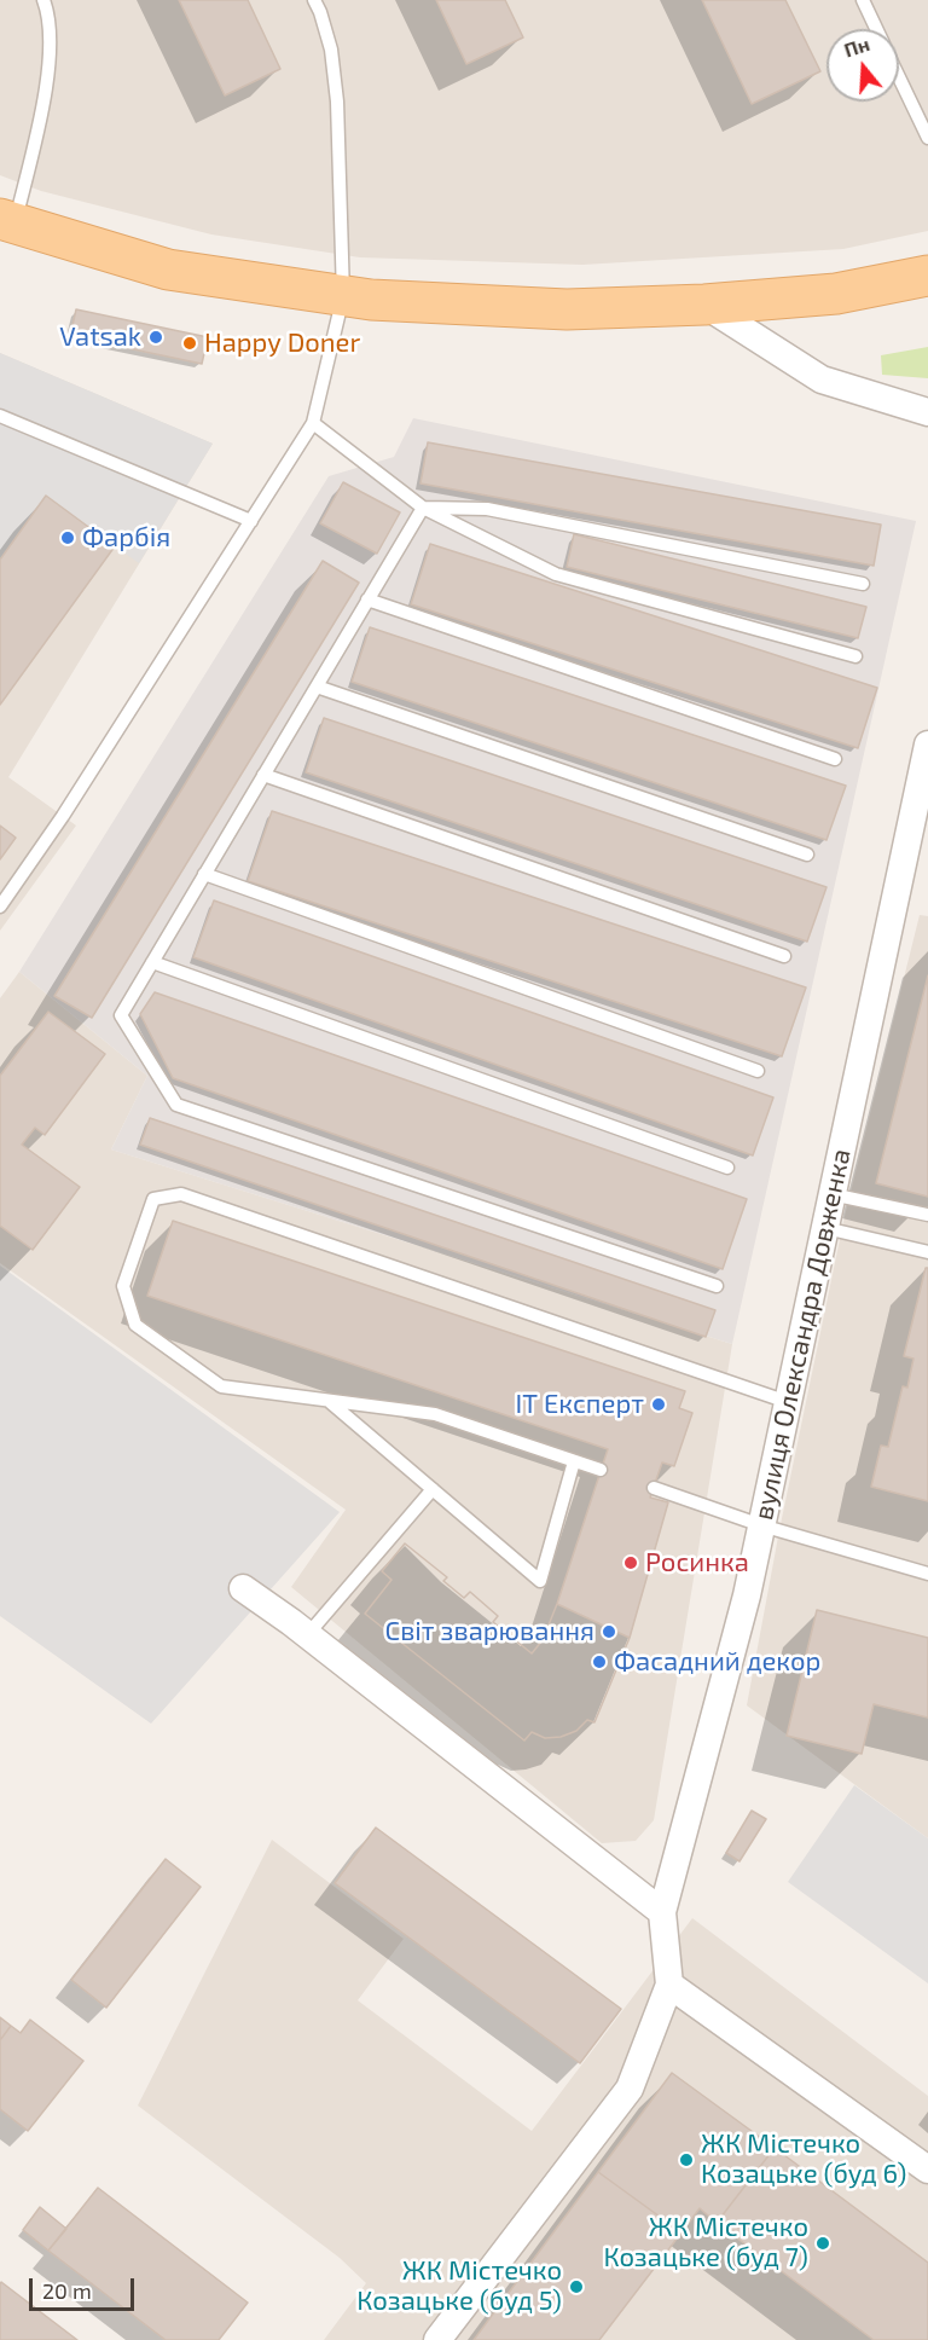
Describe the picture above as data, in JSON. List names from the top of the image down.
{
  "streets": {
    "street": ["вулиця Олександра Довженка"]
  },
  "places": [
    "Vatsak",
    "Happy Doner",
    "Фарбія",
    "IT Експерт",
    "Росинка",
    "Світ зварювання",
    "Фасадний декор",
    "ЖК Містечко Козацьке (буд 6)",
    "ЖК Містечко Козацьке (буд 7)",
    "ЖК Містечко Козацьке (буд 5)"
  ],
  "scale_bar": "20 m",
  "north": "top"
}
